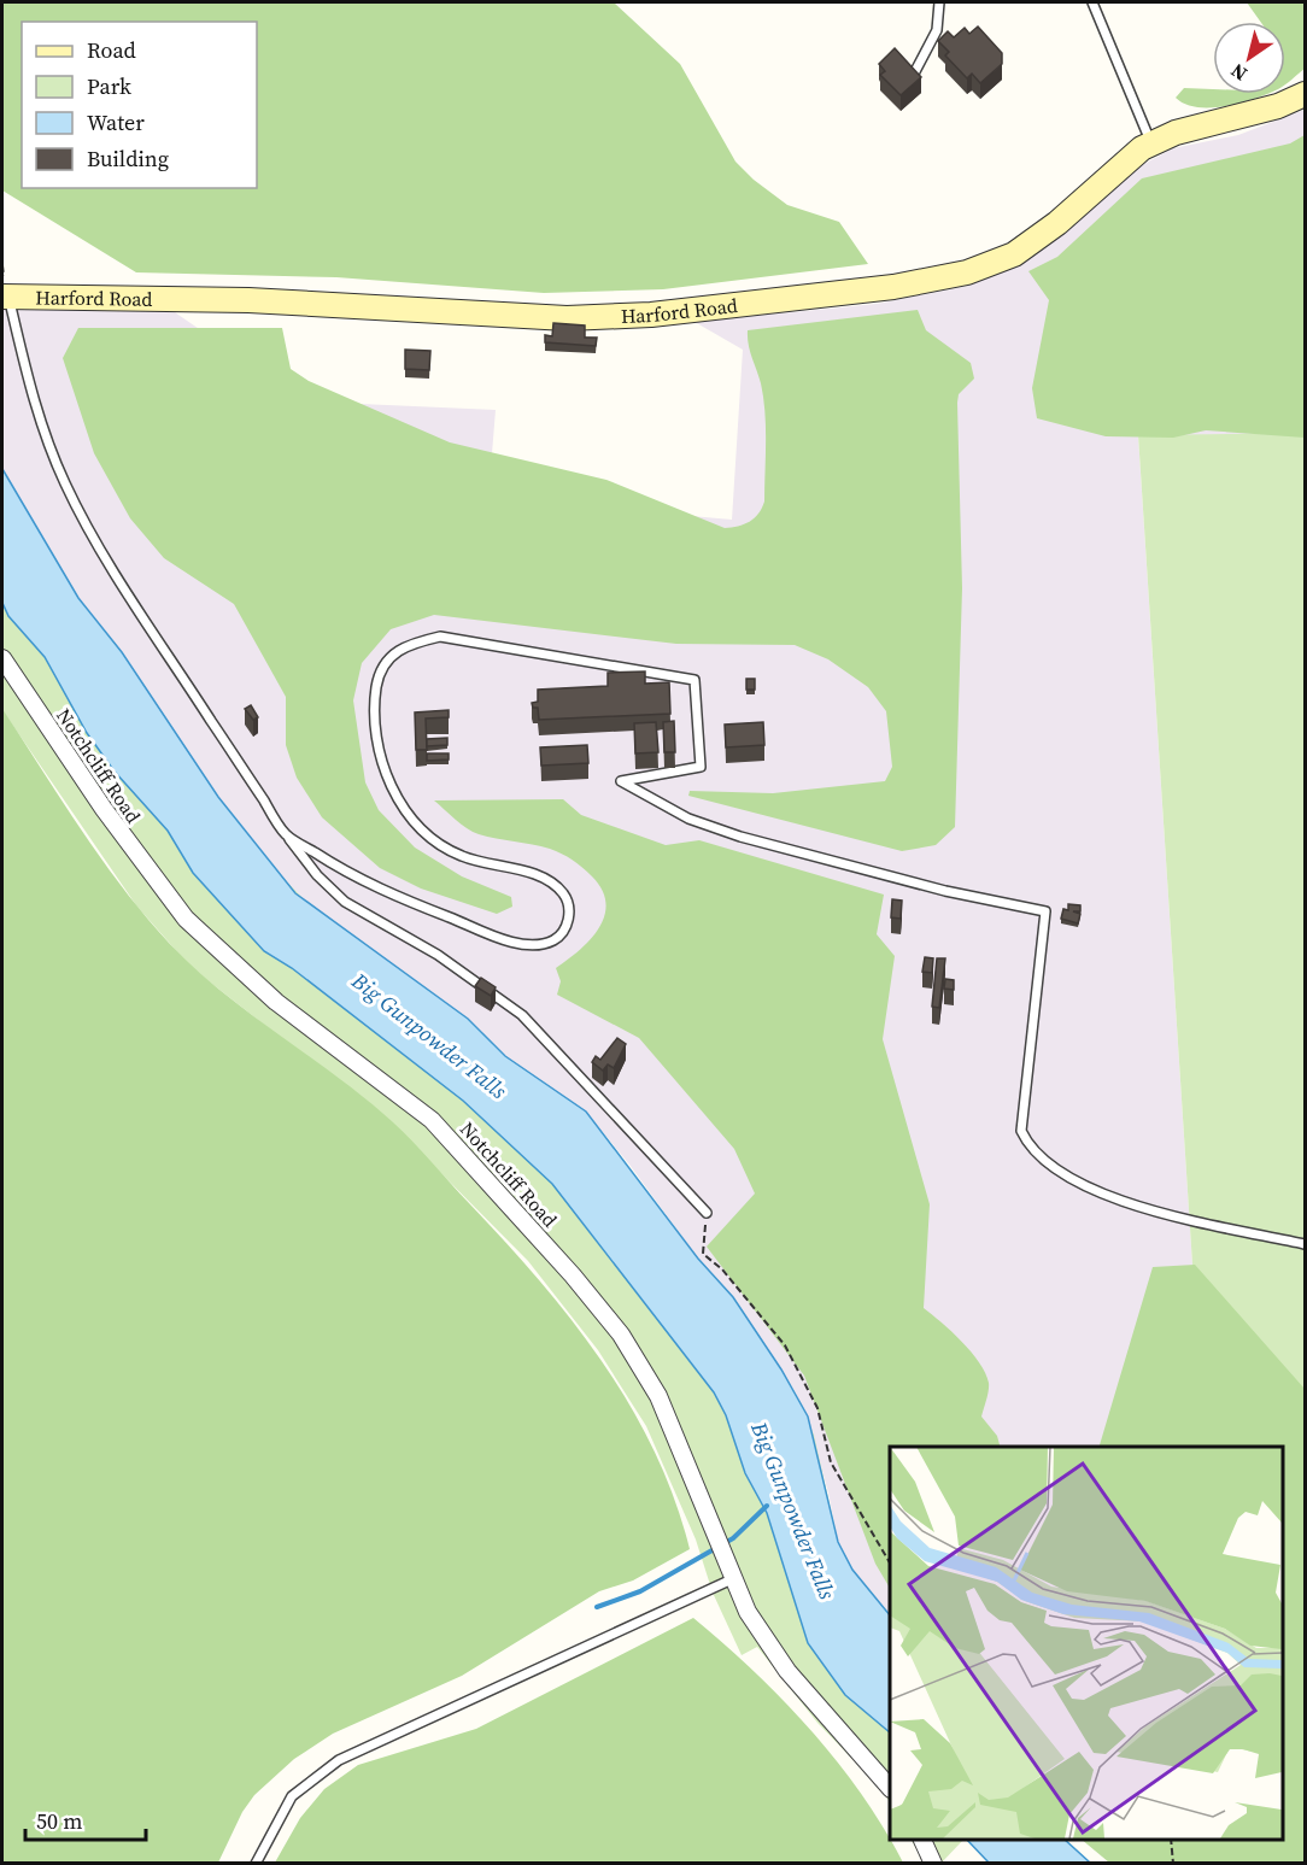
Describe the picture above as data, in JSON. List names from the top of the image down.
{
  "streets": {
    "main road": ["Harford Road"],
    "street": ["Notchcliff Road"]
  },
  "water": ["Big Gunpowder Falls"],
  "legend": [
    "Road",
    "Park",
    "Water",
    "Building"
  ],
  "scale_bar": "50 m",
  "north": "bottom left"
}
